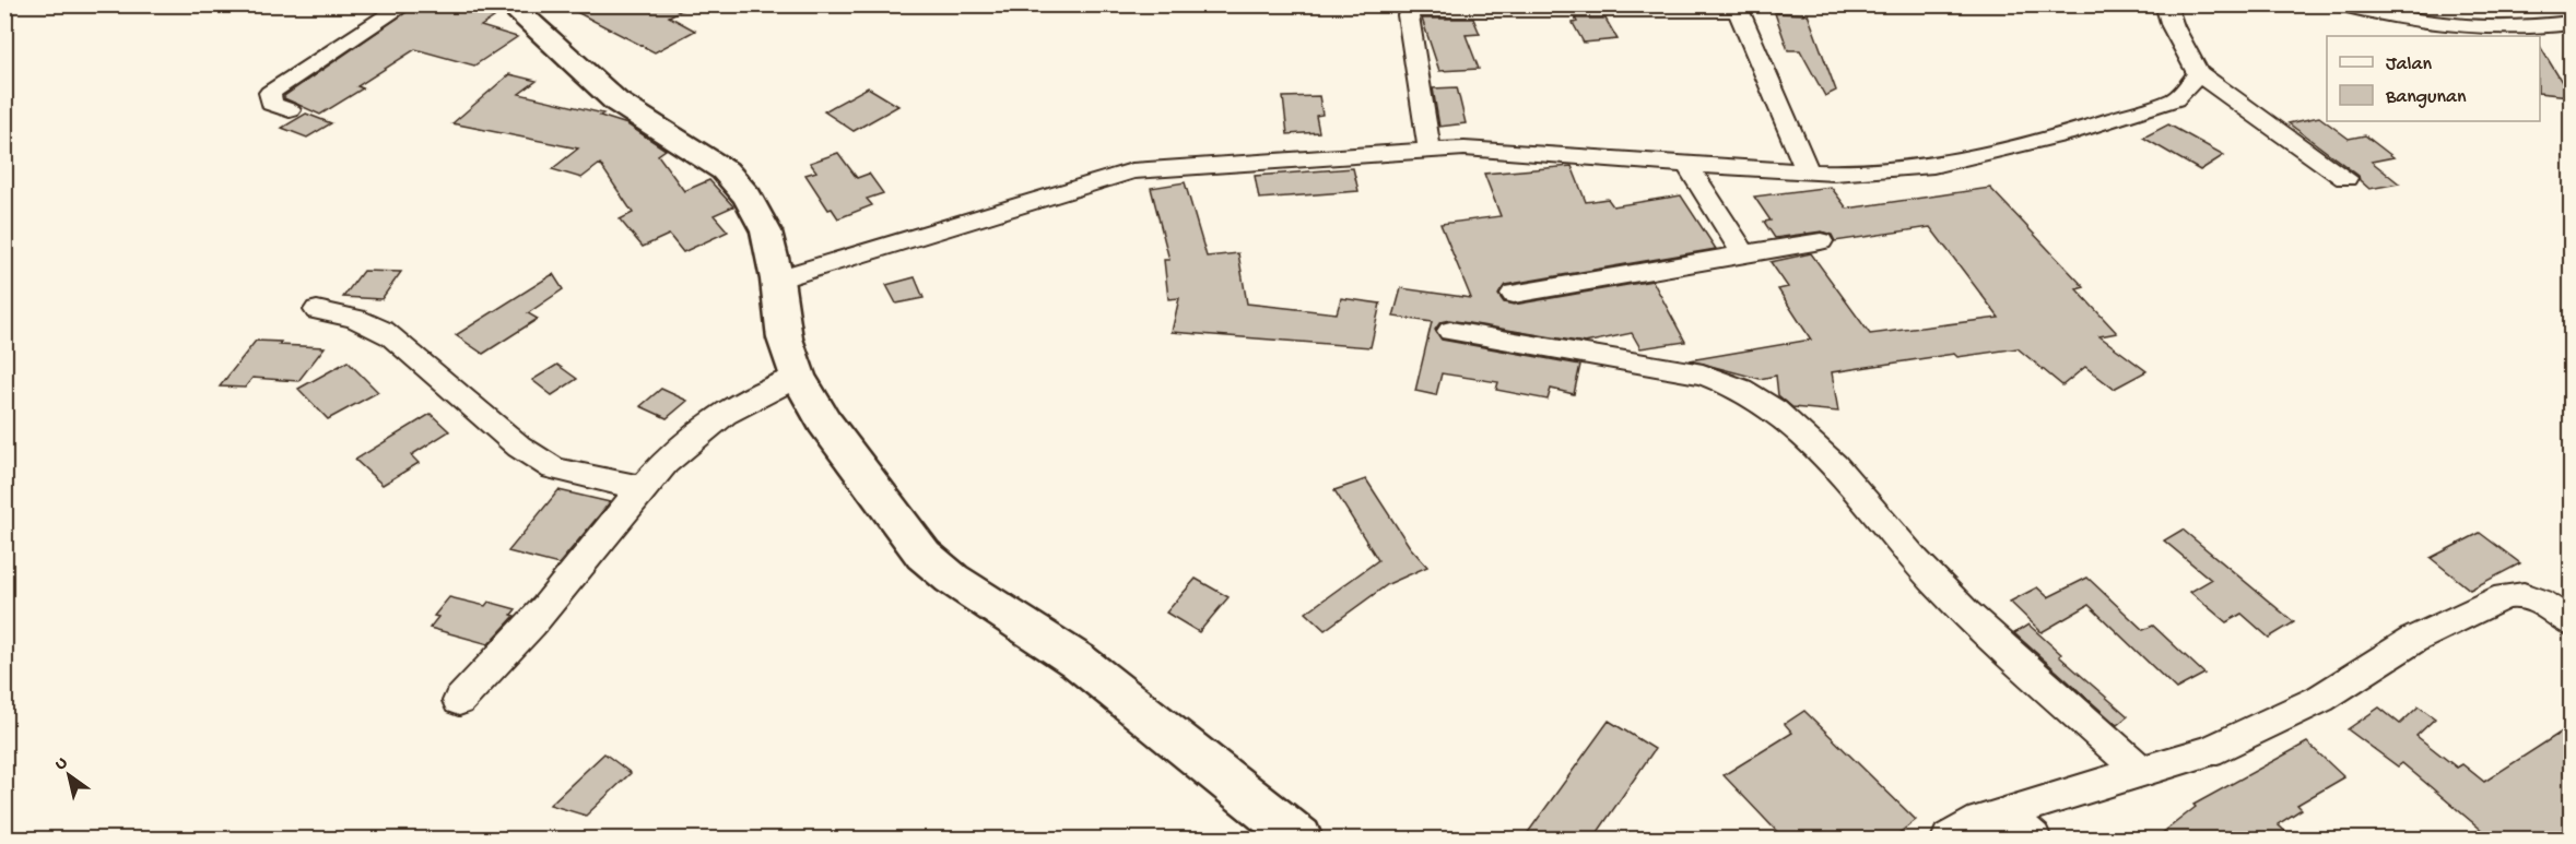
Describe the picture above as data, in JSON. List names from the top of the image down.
{
  "legend": ["Jalan", "Bangunan"],
  "north": "top left"
}
